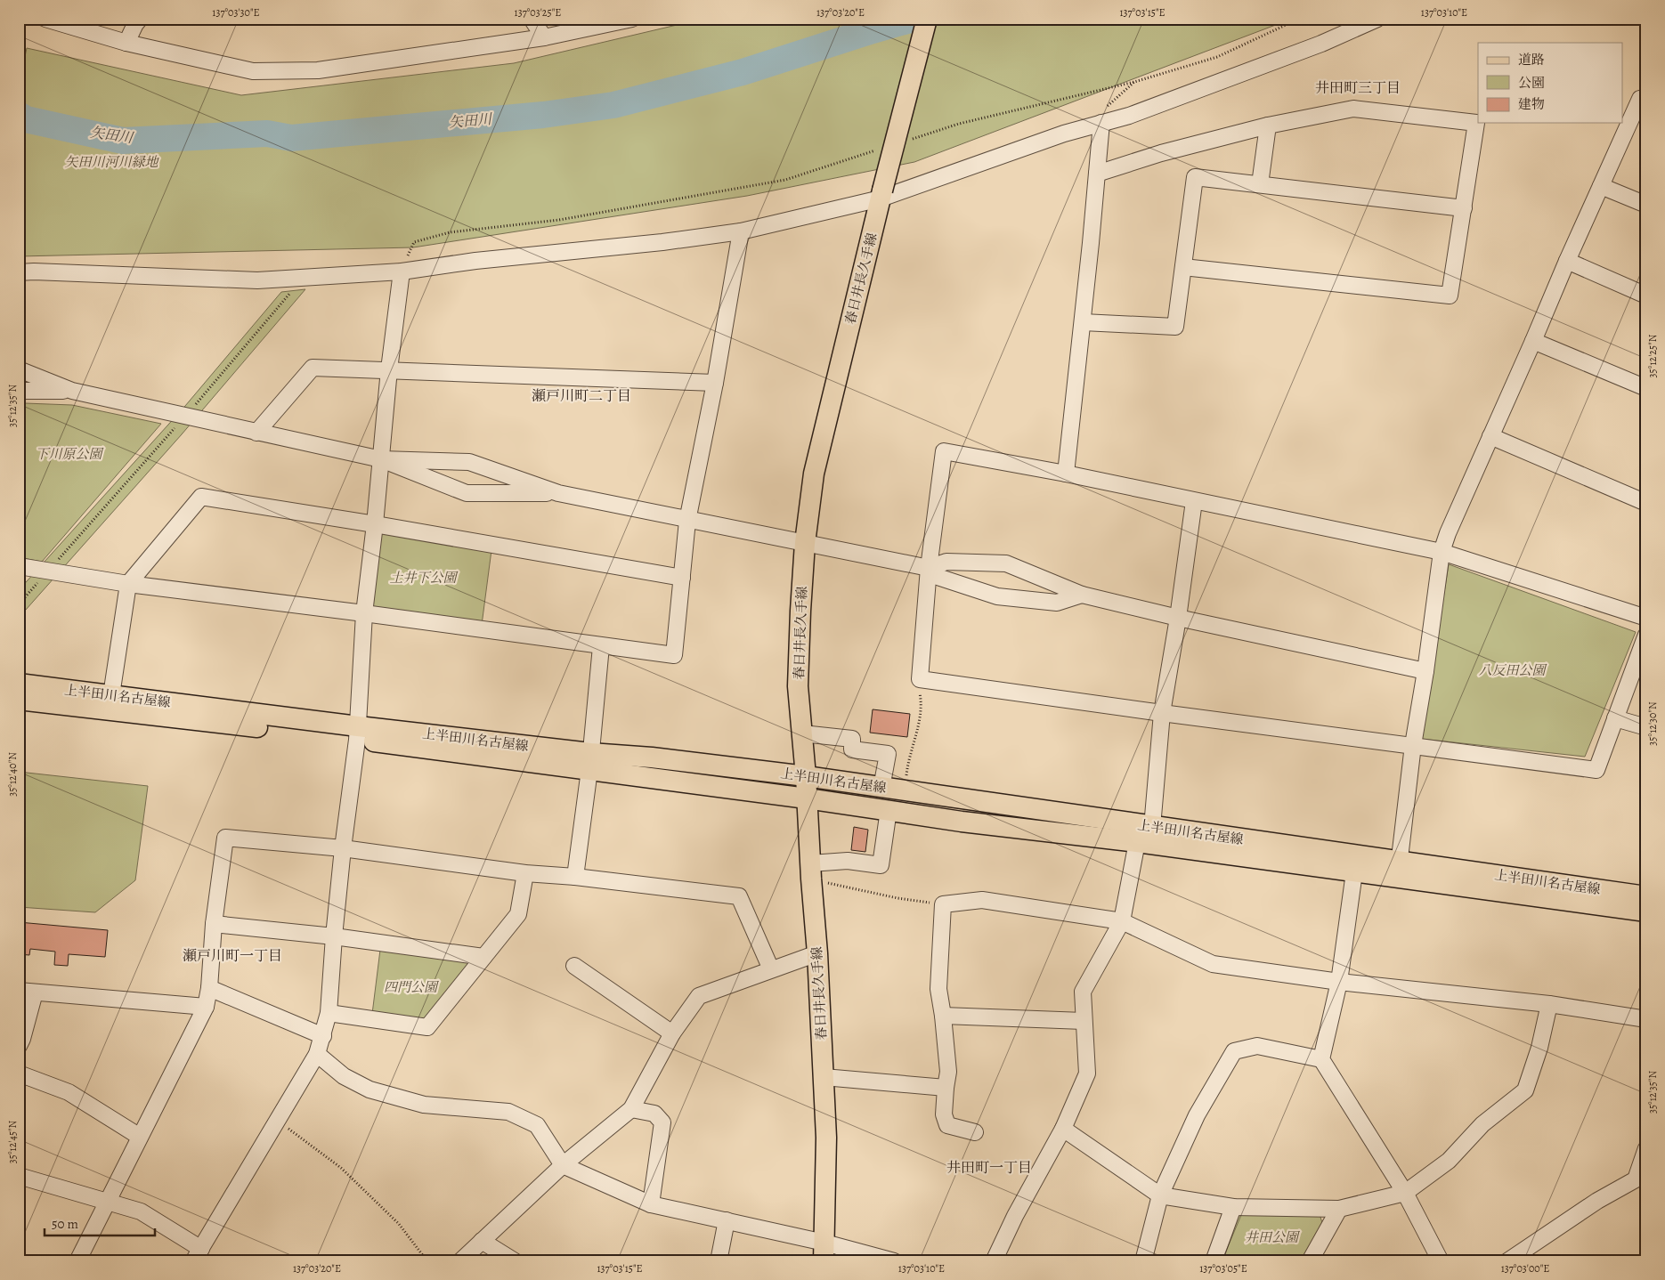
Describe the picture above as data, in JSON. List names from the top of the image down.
{
  "streets": {
    "main road": ["春日井長久手線", "上半田川名古屋線"]
  },
  "crossings": [
    ["春日井長久手線", "上半田川名古屋線"]
  ],
  "districts": [
    "井田町三丁目",
    "瀬戸川町二丁目",
    "瀬戸川町一丁目",
    "井田町一丁目"
  ],
  "water": ["矢田川"],
  "parks": [
    "矢田川河川緑地",
    "下川原公園",
    "土井下公園",
    "八反田公園",
    "四門公園",
    "井田公園"
  ],
  "legend": ["道路", "公園", "建物"],
  "scale_bar": "50 m",
  "coordinates": [
    "137°03'30\"E",
    "137°03'25\"E",
    "137°03'20\"E",
    "137°03'15\"E",
    "137°03'10\"E",
    "35°12'25\"N",
    "35°12'35\"N",
    "35°12'30\"N",
    "35°12'40\"N",
    "35°12'45\"N",
    "137°03'05\"E",
    "137°03'00\"E"
  ]
}
